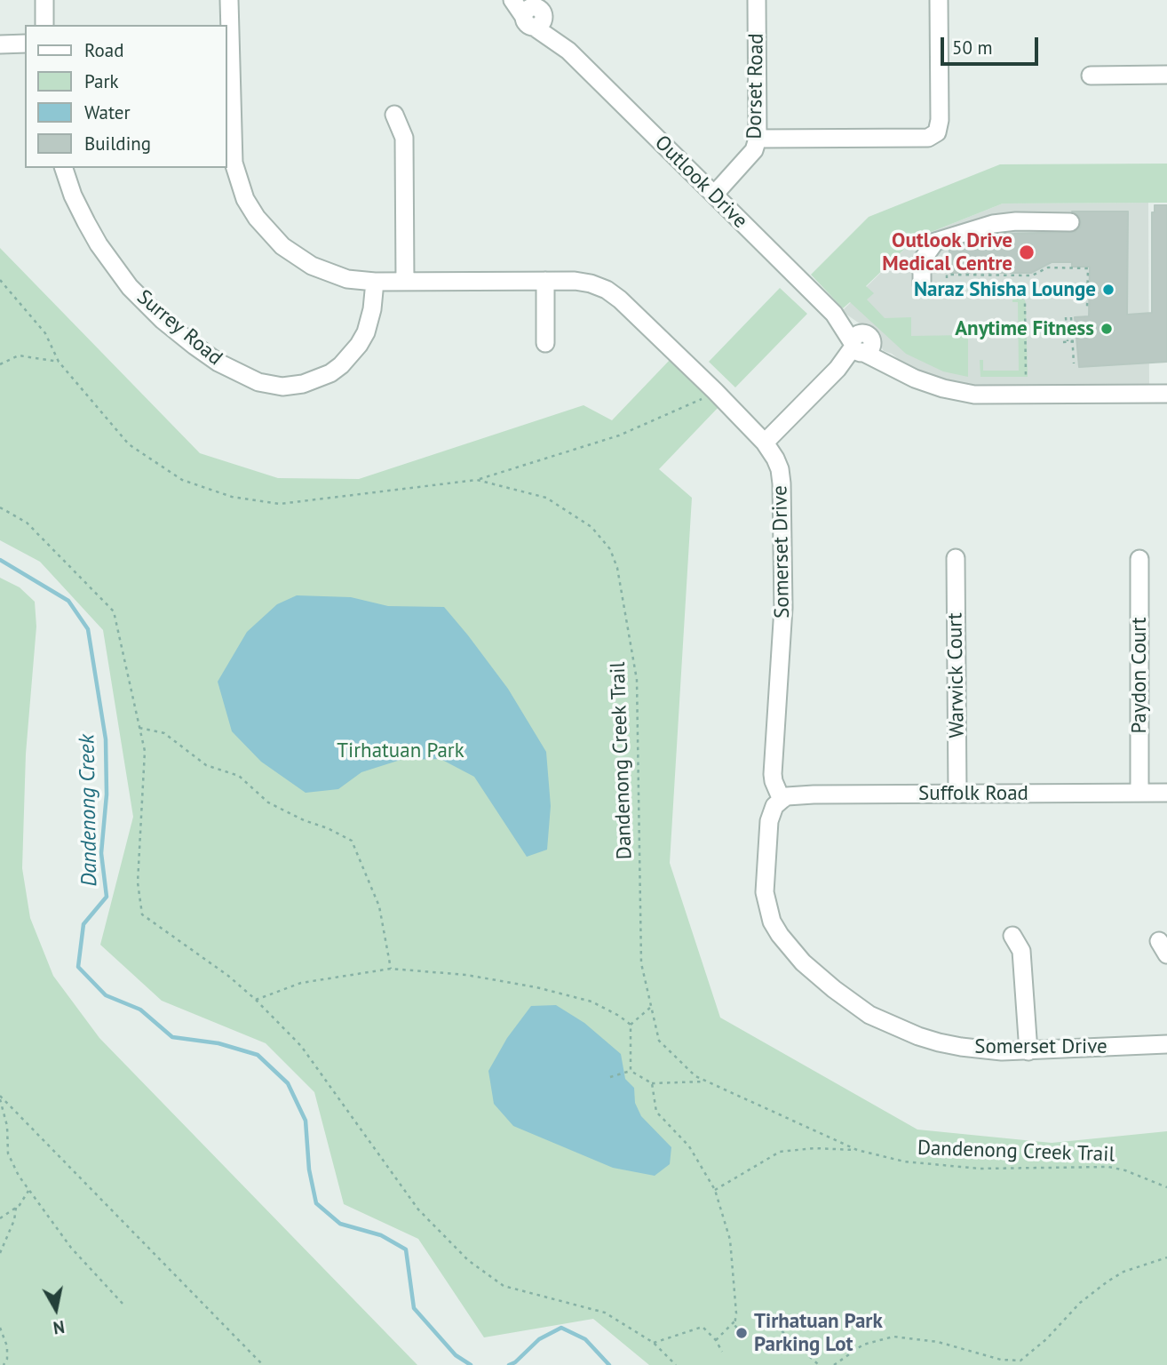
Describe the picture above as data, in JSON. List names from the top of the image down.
{
  "streets": {
    "street": [
      "Dorset Road",
      "Outlook Drive",
      "Surrey Road",
      "Somerset Drive",
      "Warwick Court",
      "Paydon Court",
      "Suffolk Road"
    ],
    "path": ["Dandenong Creek Trail"]
  },
  "crossings": [
    ["Dorset Road", "Outlook Drive"],
    ["Surrey Road", "Somerset Drive"],
    ["Somerset Drive", "Suffolk Road"],
    ["Warwick Court", "Suffolk Road"],
    ["Paydon Court", "Suffolk Road"]
  ],
  "water": ["Dandenong Creek"],
  "parks": ["Tirhatuan Park"],
  "places": [
    "Outlook Drive Medical Centre",
    "Naraz Shisha Lounge",
    "Anytime Fitness",
    "Tirhatuan Park Parking Lot"
  ],
  "legend": [
    "Road",
    "Park",
    "Water",
    "Building"
  ],
  "scale_bar": "50 m",
  "north": "bottom"
}
